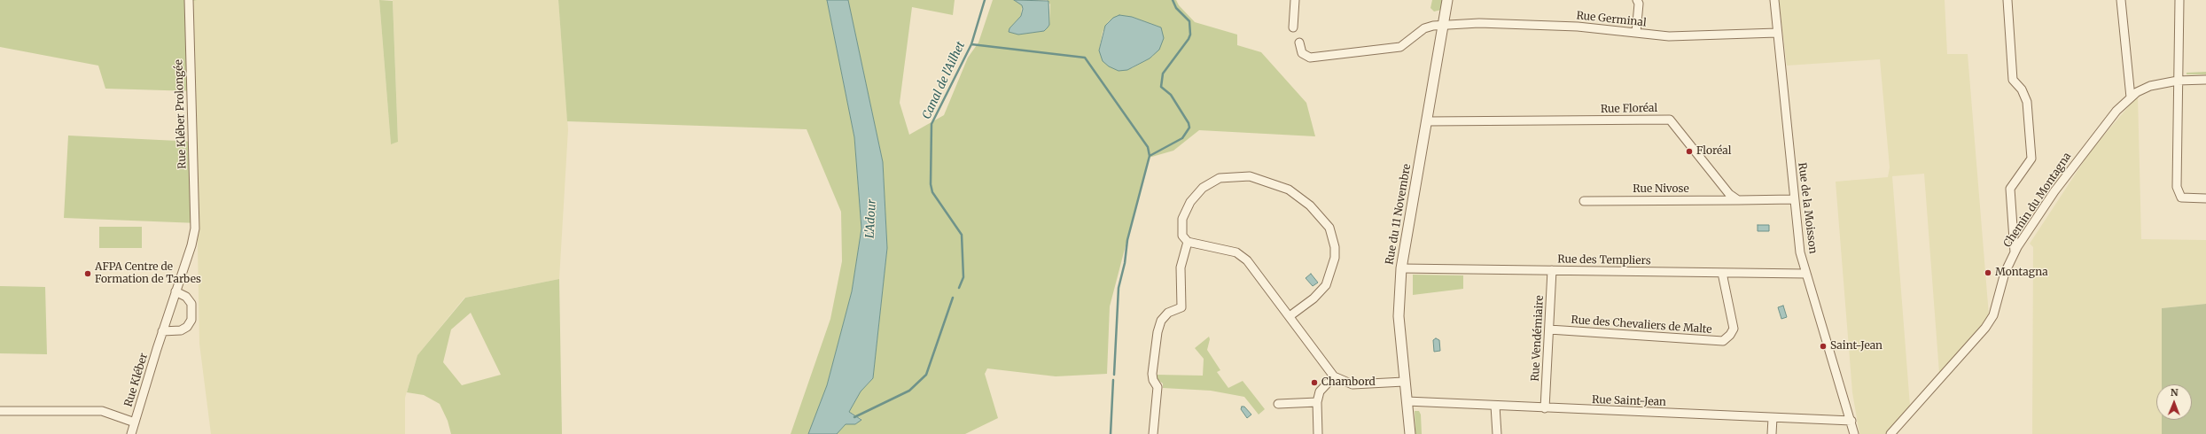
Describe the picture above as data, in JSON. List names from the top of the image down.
{
  "streets": {
    "street": [
      "Rue Germinal",
      "Rue Floréal",
      "Rue Kléber Prolongée",
      "Rue Nivose",
      "Chemin du Montagna",
      "Rue de la Moisson",
      "Rue du 11 Novembre",
      "Rue des Templiers",
      "Rue des Chevaliers de Malte",
      "Rue Vendémiaire",
      "Rue Kléber",
      "Rue Saint-Jean"
    ]
  },
  "crossings": [
    ["Rue Germinal", "Rue de la Moisson"],
    ["Rue Germinal", "Rue du 11 Novembre"],
    ["Rue Floréal", "Rue Nivose"],
    ["Rue Floréal", "Rue du 11 Novembre"],
    ["Rue Kléber Prolongée", "Rue Kléber"],
    ["Rue de la Moisson", "Rue des Templiers"],
    ["Rue de la Moisson", "Rue Saint-Jean"],
    ["Rue du 11 Novembre", "Rue des Templiers"],
    ["Rue du 11 Novembre", "Rue Saint-Jean"],
    ["Rue des Templiers", "Rue des Chevaliers de Malte"],
    ["Rue des Templiers", "Rue Vendémiaire"],
    ["Rue des Chevaliers de Malte", "Rue Vendémiaire"],
    ["Rue Vendémiaire", "Rue Saint-Jean"]
  ],
  "water": ["Canal de l'Ailhet", "L'Adour"],
  "places": [
    "Floréal",
    "Montagna",
    "AFPA Centre de Formation de Tarbes",
    "Saint-Jean",
    "Chambord"
  ],
  "north": "top"
}
